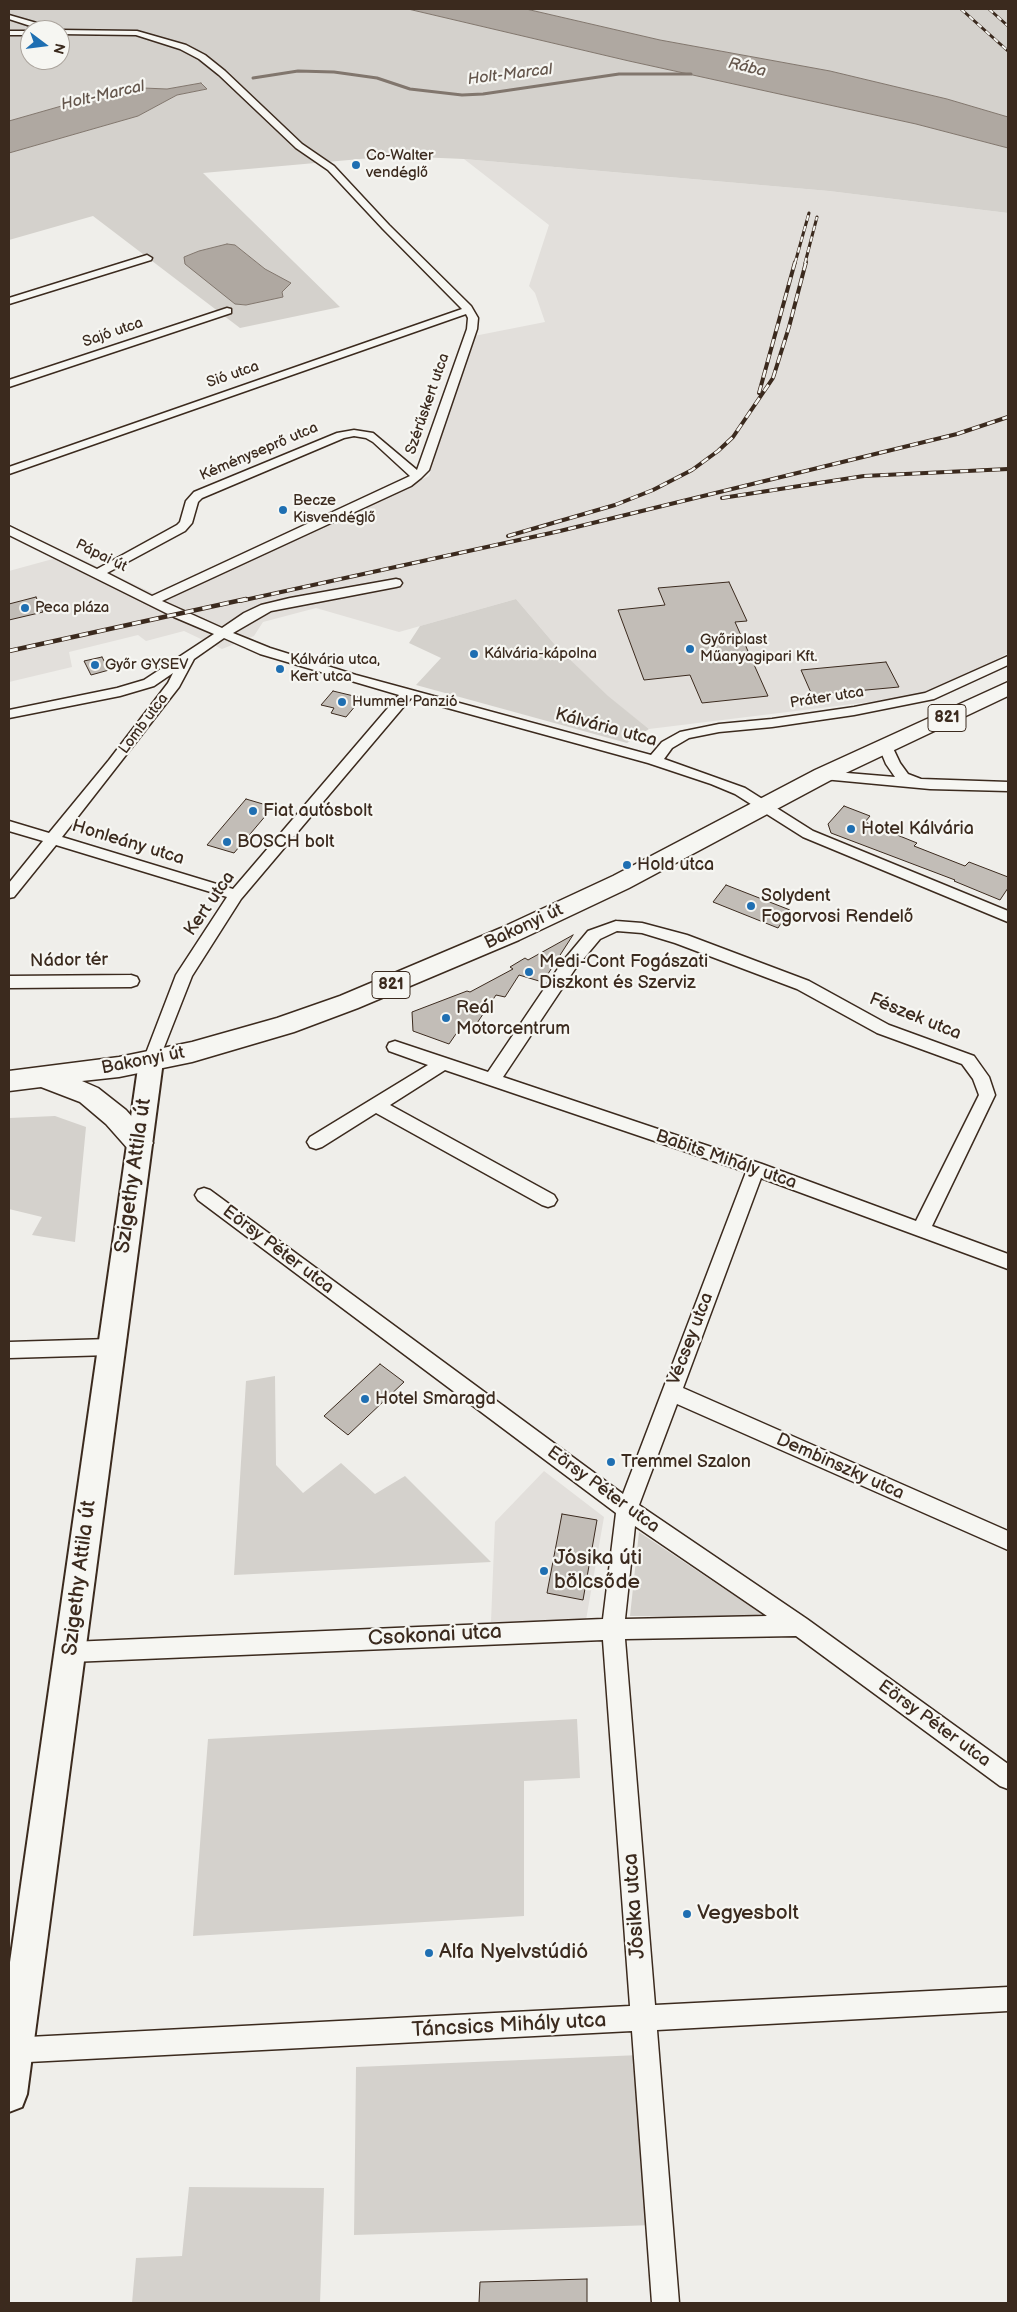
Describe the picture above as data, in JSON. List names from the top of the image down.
{
  "streets": {
    "main road": ["821", "Bakonyi út"],
    "street": [
      "Sajó utca",
      "Sió utca",
      "Szérűskert utca",
      "Kéményseprő utca",
      "Pápai út",
      "Práter utca",
      "Lomb utca",
      "Kálvária utca",
      "Honleány utca",
      "Kert utca",
      "Nádor tér",
      "Fészek utca",
      "Babits Mihály utca",
      "Szigethy Attila út",
      "Eörsy Péter utca",
      "Vécsey utca",
      "Dembinszky utca",
      "Csokonai utca",
      "Jósika utca",
      "Táncsics Mihály utca"
    ]
  },
  "crossings": [
    ["Sió utca", "Szérűskert utca"],
    ["Szérűskert utca", "Kéményseprő utca"],
    ["Szérűskert utca", "Pápai út"],
    ["Kéményseprő utca", "Pápai út"],
    ["Pápai út", "Kálvária utca"],
    ["Práter utca", "Kálvária utca"],
    ["Lomb utca", "Honleány utca"],
    ["Kálvária utca", "Kert utca"],
    ["Kálvária utca", "Bakonyi út"],
    ["Honleány utca", "Kert utca"],
    ["Kert utca", "Bakonyi út"],
    ["Kert utca", "Szigethy Attila út"],
    ["Bakonyi út", "Szigethy Attila út"],
    ["Fészek utca", "Babits Mihály utca"],
    ["Babits Mihály utca", "Vécsey utca"],
    ["Szigethy Attila út", "Csokonai utca"],
    ["Szigethy Attila út", "Táncsics Mihály utca"],
    ["Eörsy Péter utca", "Vécsey utca"],
    ["Eörsy Péter utca", "Csokonai utca"],
    ["Eörsy Péter utca", "Jósika utca"],
    ["Vécsey utca", "Dembinszky utca"],
    ["Vécsey utca", "Jósika utca"],
    ["Csokonai utca", "Jósika utca"],
    ["Jósika utca", "Táncsics Mihály utca"]
  ],
  "water": ["Rába", "Holt-Marcal"],
  "places": [
    "Co-Walter vendéglő",
    "Becze Kisvendéglő",
    "Peca pláza",
    "Győriplast Műanyagipari Kft.",
    "Kálvária-kápolna",
    "Győr GYSEV",
    "Kálvária utca, Kert utca",
    "Hummel Panzió",
    "Fiat autósbolt",
    "Hotel Kálvária",
    "BOSCH bolt",
    "Hold utca",
    "Solydent Fogorvosi Rendelő",
    "Medi-Cont Fogászati Diszkont és Szerviz",
    "Reál Motorcentrum",
    "Hotel Smaragd",
    "Tremmel Szalon",
    "Jósika úti bölcsőde",
    "Vegyesbolt",
    "Alfa Nyelvstúdió"
  ],
  "north": "right"
}
